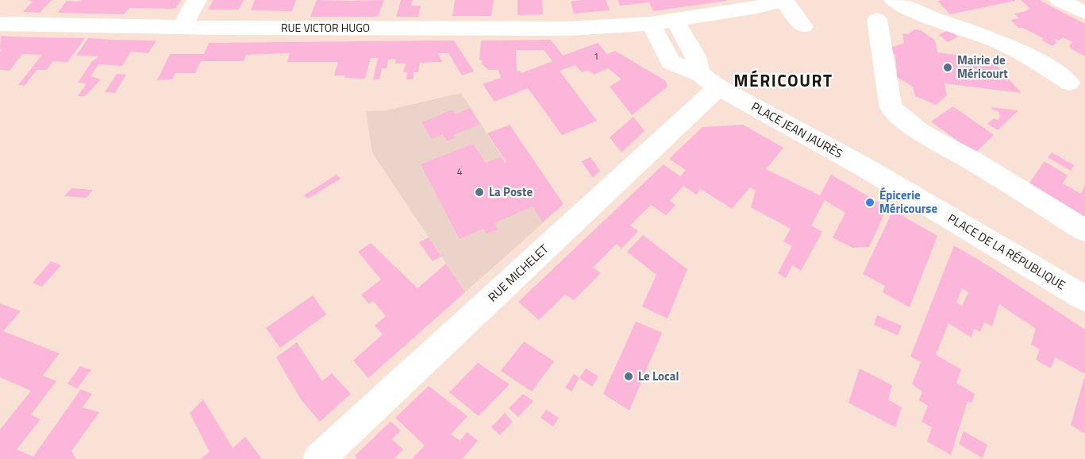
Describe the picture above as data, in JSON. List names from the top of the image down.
{
  "streets": {
    "street": [
      "RUE VICTOR HUGO",
      "PLACE JEAN JAURÈS",
      "PLACE DE LA RÉPUBLIQUE",
      "RUE MICHELET"
    ]
  },
  "crossings": [
    ["RUE VICTOR HUGO", "PLACE JEAN JAURÈS"],
    ["PLACE JEAN JAURÈS", "PLACE DE LA RÉPUBLIQUE"],
    ["PLACE JEAN JAURÈS", "RUE MICHELET"]
  ],
  "districts": ["MÉRICOURT"],
  "places": [
    "Mairie de Méricourt",
    "La Poste",
    "Épicerie Méricourse",
    "Le Local"
  ],
  "house_numbers": ["1", "4"]
}
